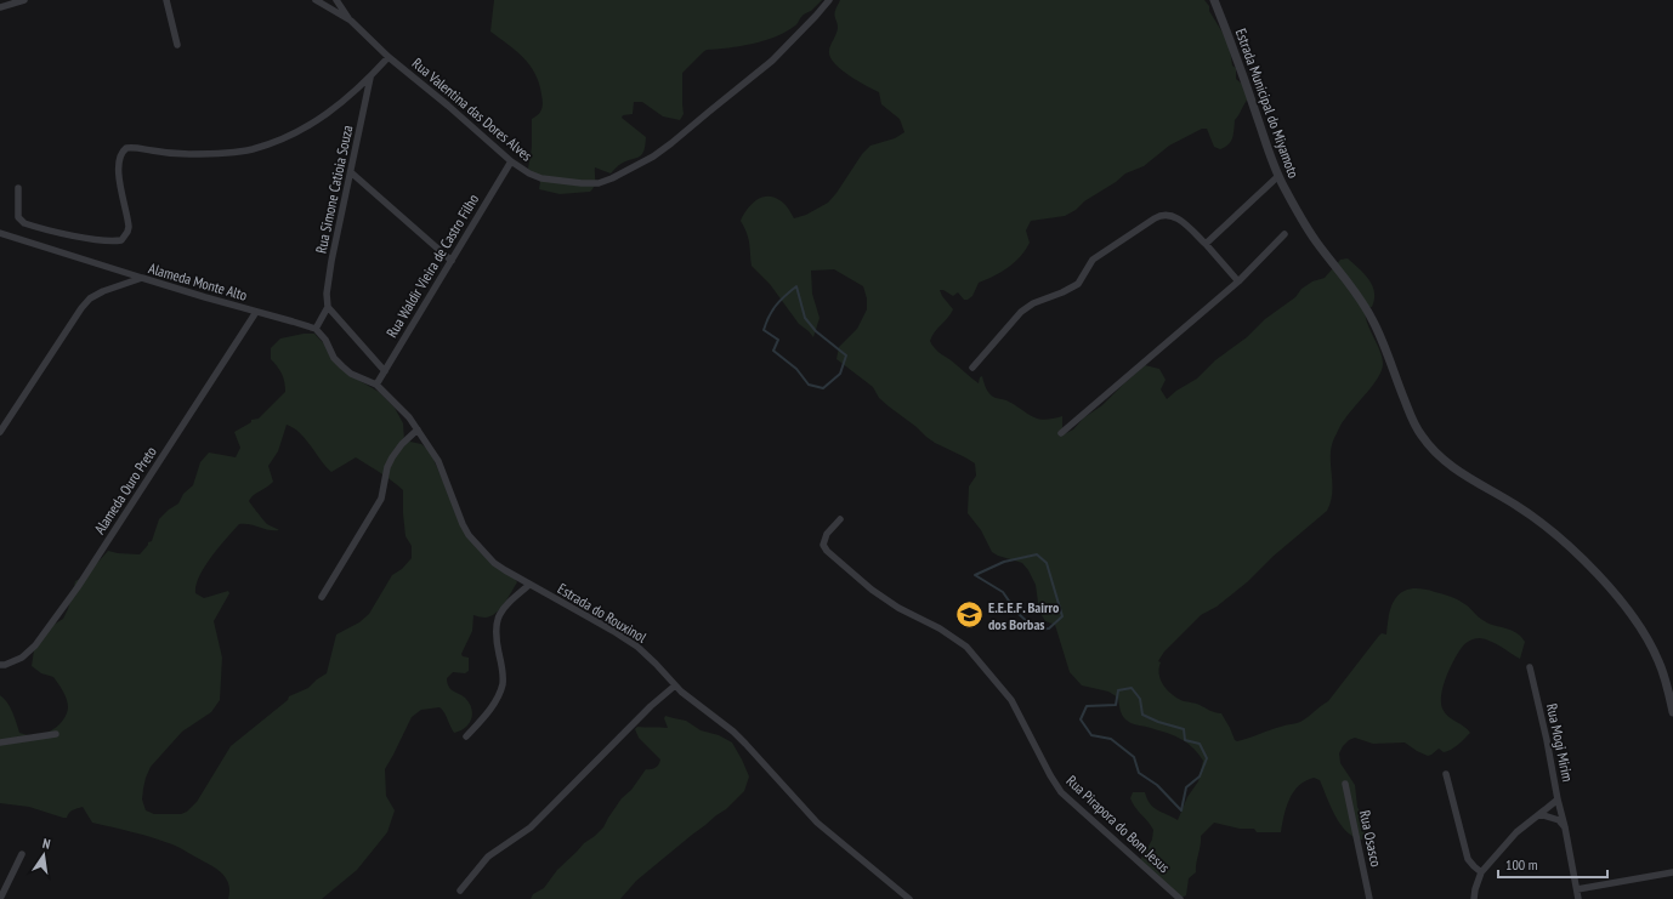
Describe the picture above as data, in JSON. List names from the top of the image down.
{
  "streets": {
    "street": [
      "Estrada Municipal do Miyamoto",
      "Rua Valentina das Dores Alves",
      "Rua Simone Catioia Souza",
      "Rua Waldir Vieira de Castro Filho",
      "Alameda Monte Alto",
      "Alameda Ouro Preto",
      "Estrada do Rouxinol",
      "Rua Mogi Mirim",
      "Rua Pirapora do Bom Jesus",
      "Rua Osasco"
    ]
  },
  "crossings": [
    ["Rua Valentina das Dores Alves", "Rua Waldir Vieira de Castro Filho"],
    ["Rua Simone Catioia Souza", "Alameda Monte Alto"],
    ["Rua Simone Catioia Souza", "Estrada do Rouxinol"],
    ["Rua Waldir Vieira de Castro Filho", "Estrada do Rouxinol"],
    ["Alameda Monte Alto", "Alameda Ouro Preto"],
    ["Alameda Monte Alto", "Estrada do Rouxinol"]
  ],
  "places": {
    "school or university": ["E.E.E.F. Bairro dos Borbas"]
  },
  "scale_bar": "100 m",
  "north": "top"
}
